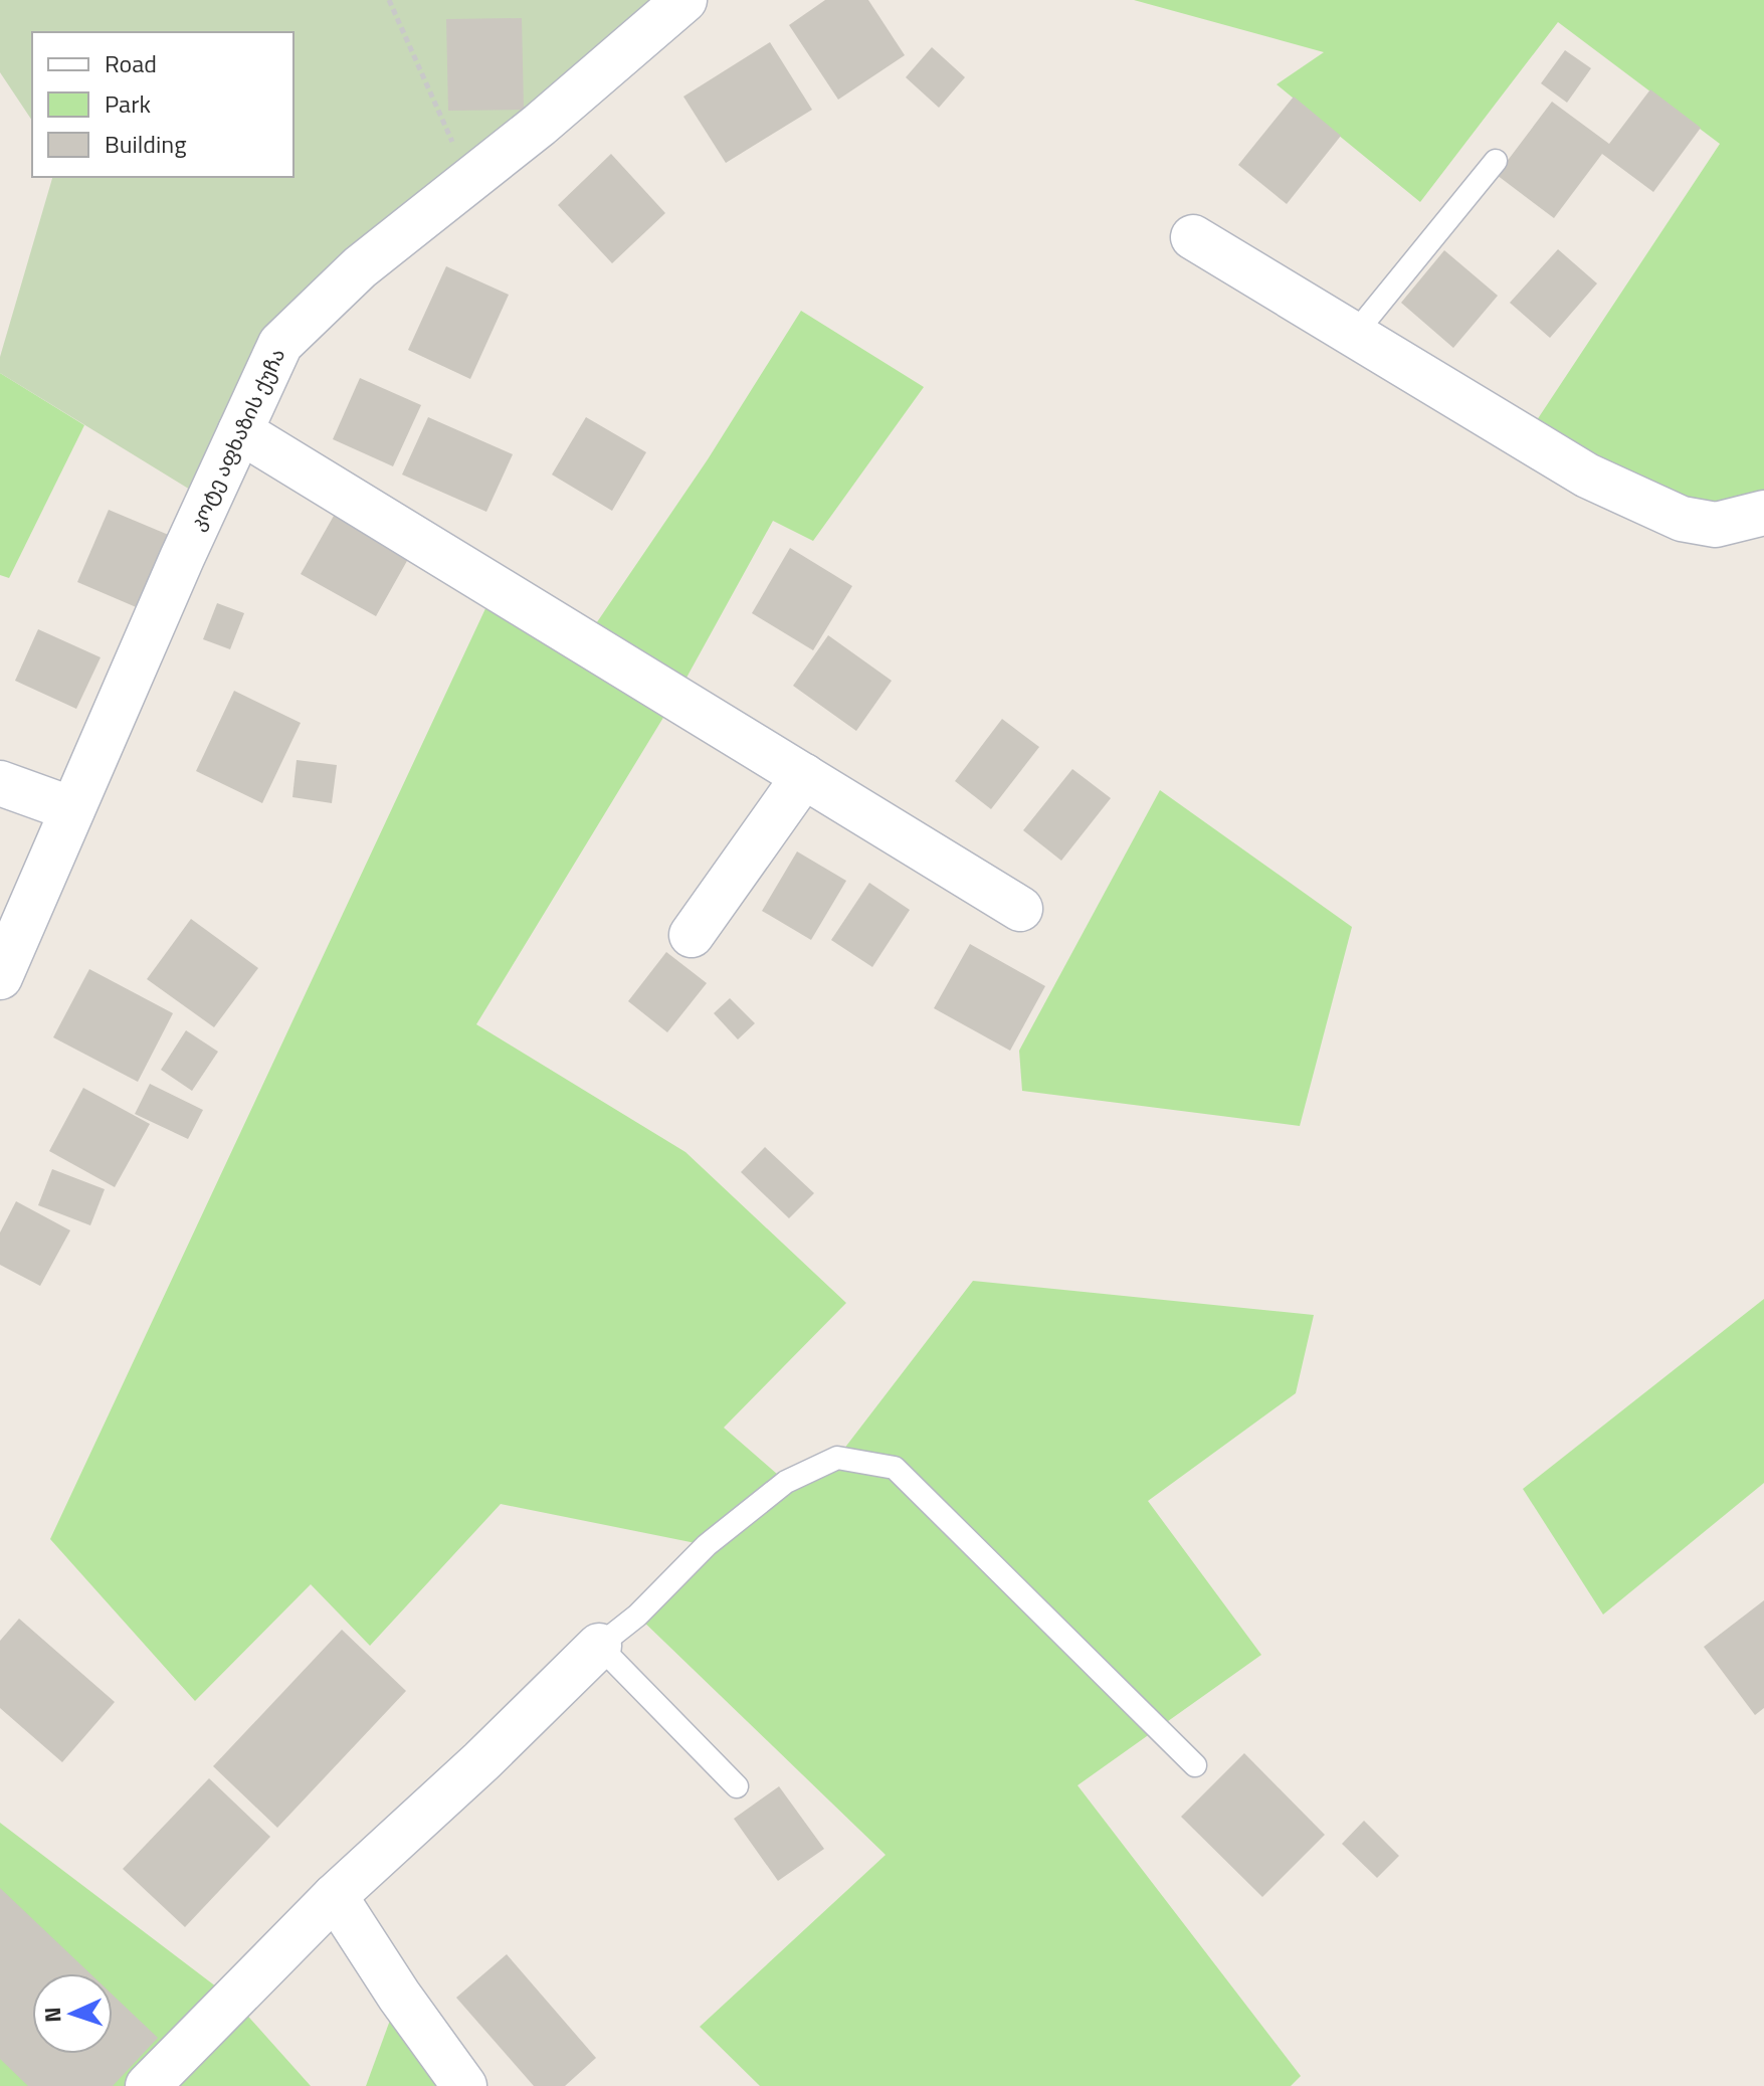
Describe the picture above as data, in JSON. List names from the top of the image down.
{
  "streets": {
    "street": ["კოტე აფხაზის ქუჩა"]
  },
  "legend": ["Road", "Park", "Building"],
  "north": "left"
}
